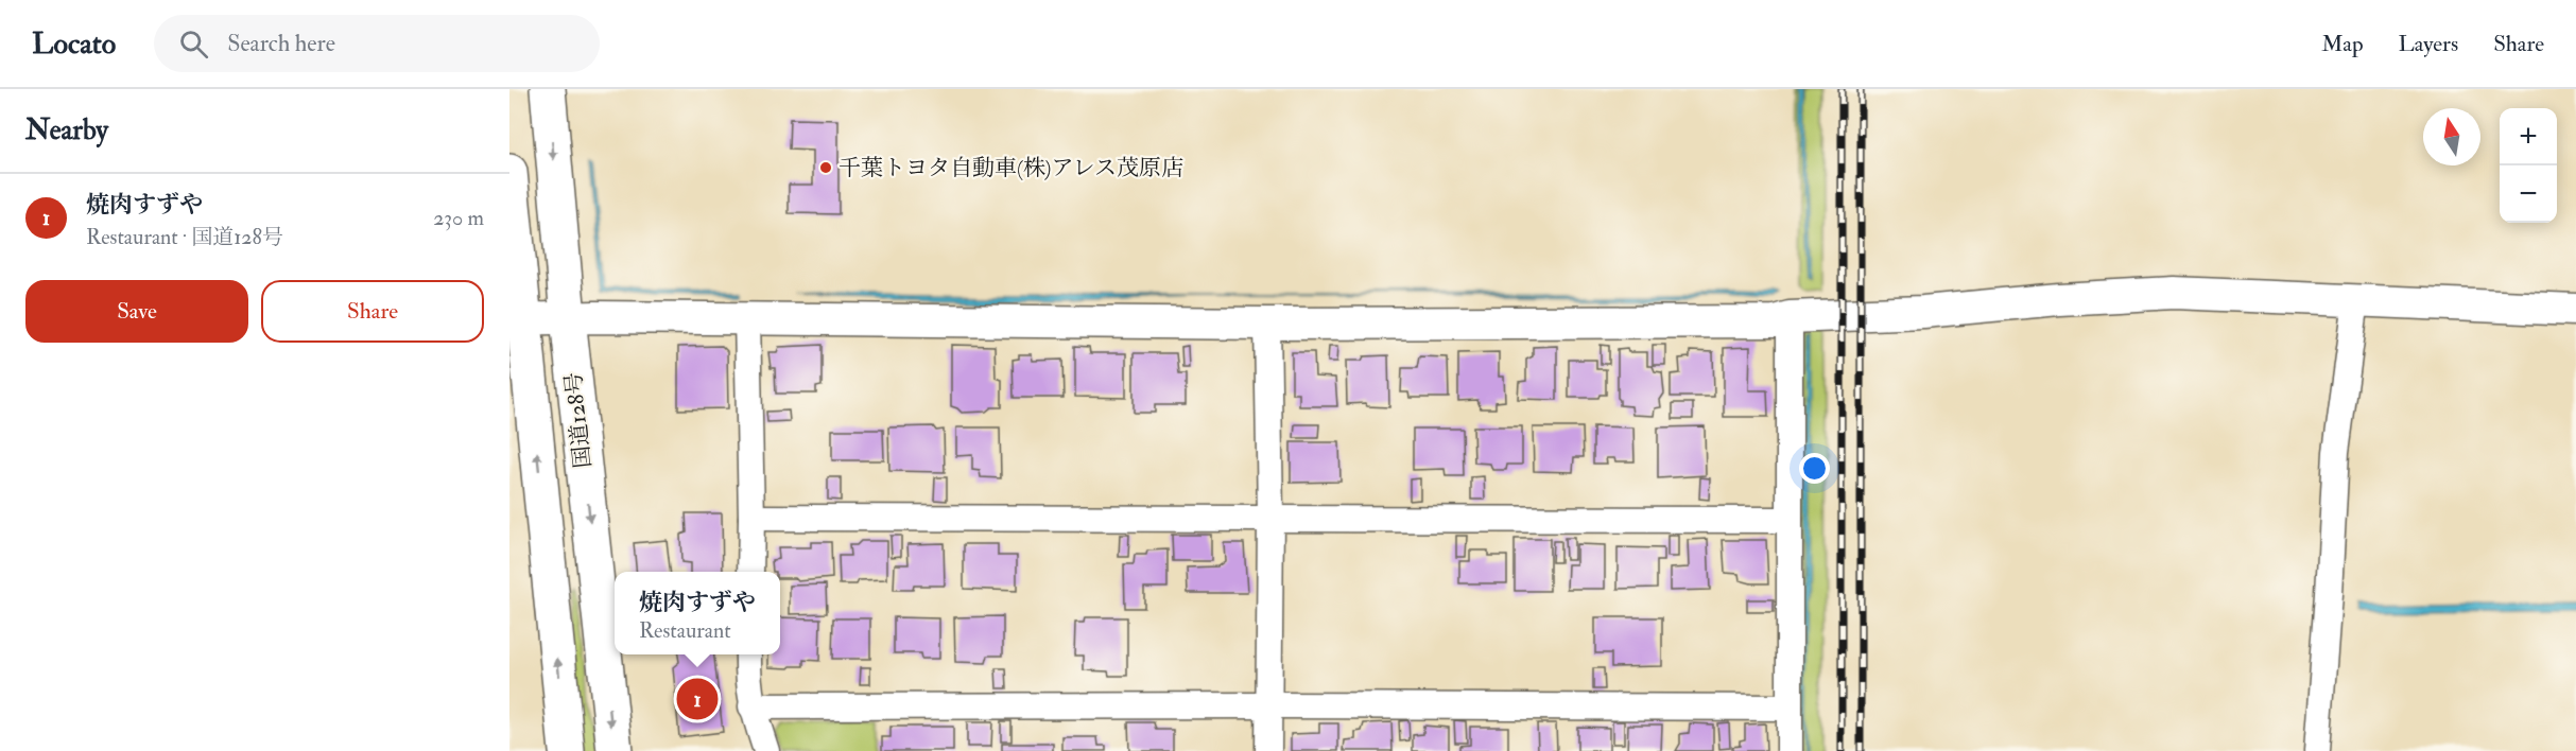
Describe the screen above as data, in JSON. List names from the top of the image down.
{
  "streets": {
    "highway": ["国道128号"]
  },
  "places": ["千葉トヨタ自動車(株)アレス茂原店"],
  "north": "top",
  "page": {
    "header": "Locato",
    "search": "Search here",
    "nav": ["Map", "Layers", "Share"],
    "heading": "Nearby",
    "map_buttons": ["+", "−"],
    "list": [
      {
        "mark": "1",
        "name": "焼肉すずや",
        "note": "Restaurant · 国道128号",
        "value": "230 m"
      }
    ],
    "buttons": ["Save", "Share"],
    "popup": ["焼肉すずや", "Restaurant"],
    "pins": "1"
  }
}
